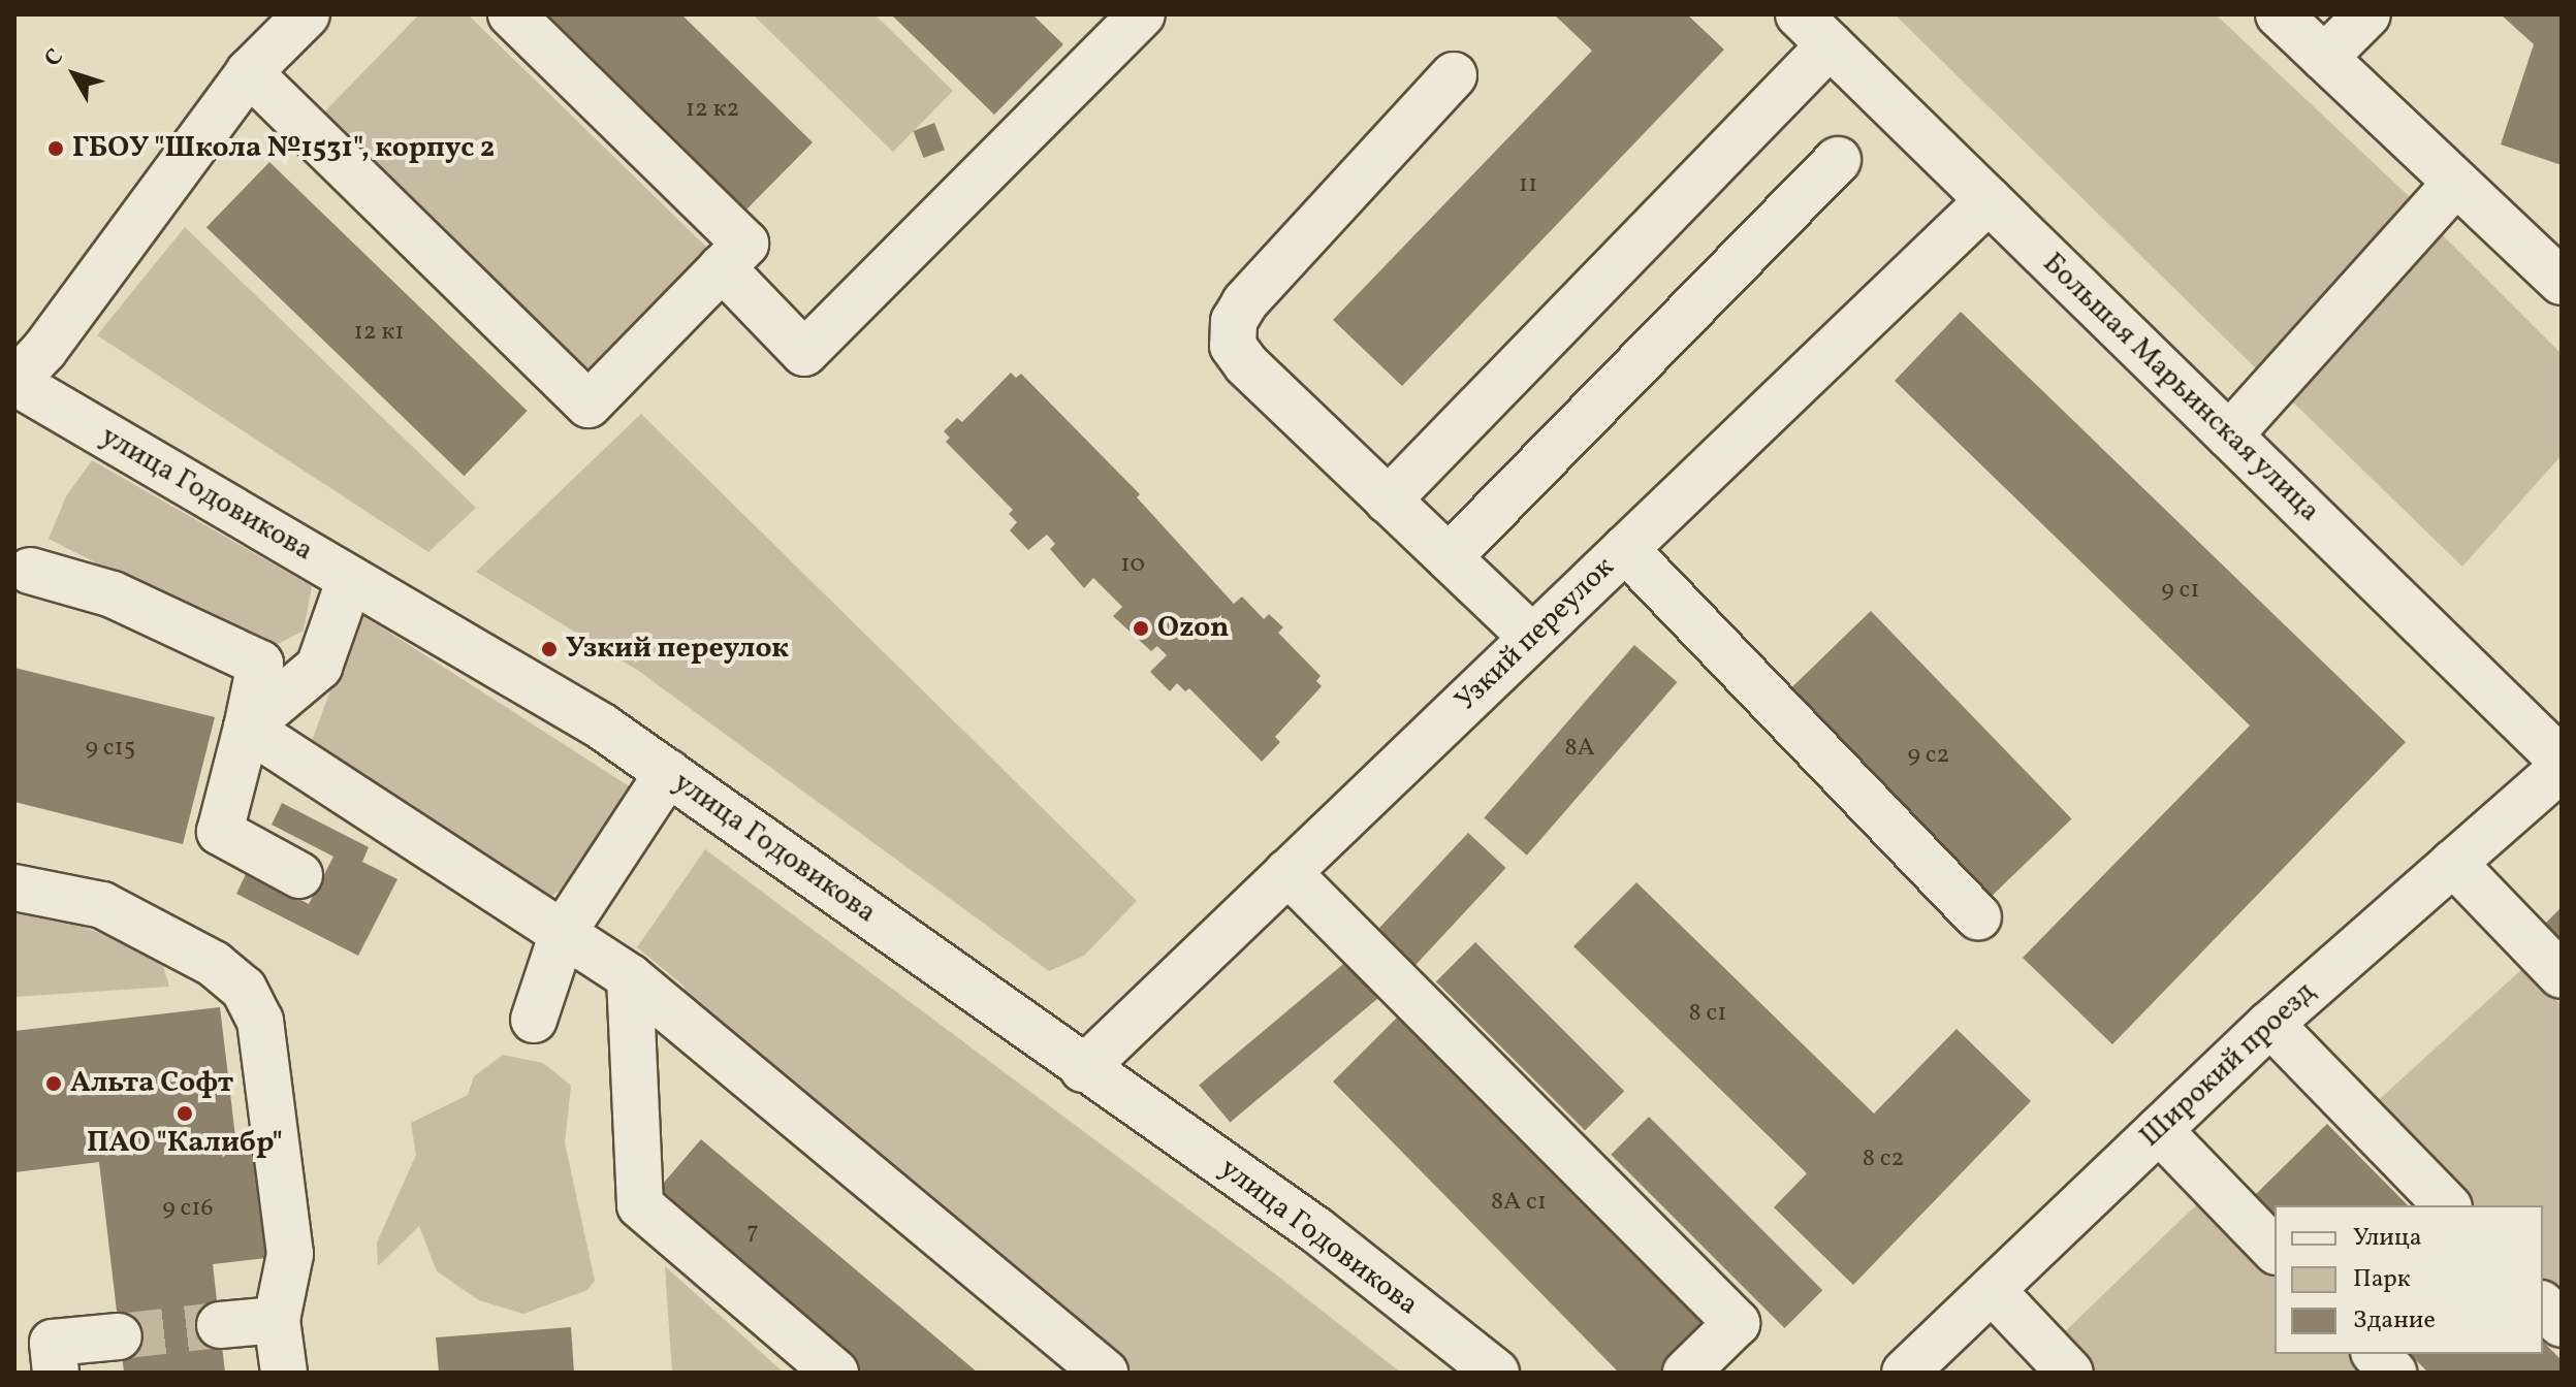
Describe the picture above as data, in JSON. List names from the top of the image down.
{
  "streets": {
    "street": [
      "Большая Марьинская улица",
      "улица Годовикова",
      "Узкий переулок",
      "Широкий проезд"
    ]
  },
  "crossings": [
    ["Большая Марьинская улица", "Узкий переулок"],
    ["улица Годовикова", "Узкий переулок"]
  ],
  "places": [
    "ГБОУ \"Школа №1531\", корпус 2",
    "Ozon",
    "Узкий переулок",
    "Альта Софт",
    "ПАО \"Калибр\""
  ],
  "house_numbers": [
    "12 к2",
    "11",
    "12 к1",
    "10",
    "9 с1",
    "9 с15",
    "8А",
    "9 с2",
    "8 с1",
    "8 с2",
    "8А с1",
    "9 с16",
    "7"
  ],
  "legend": ["Улица", "Парк", "Здание"],
  "north": "top left"
}
